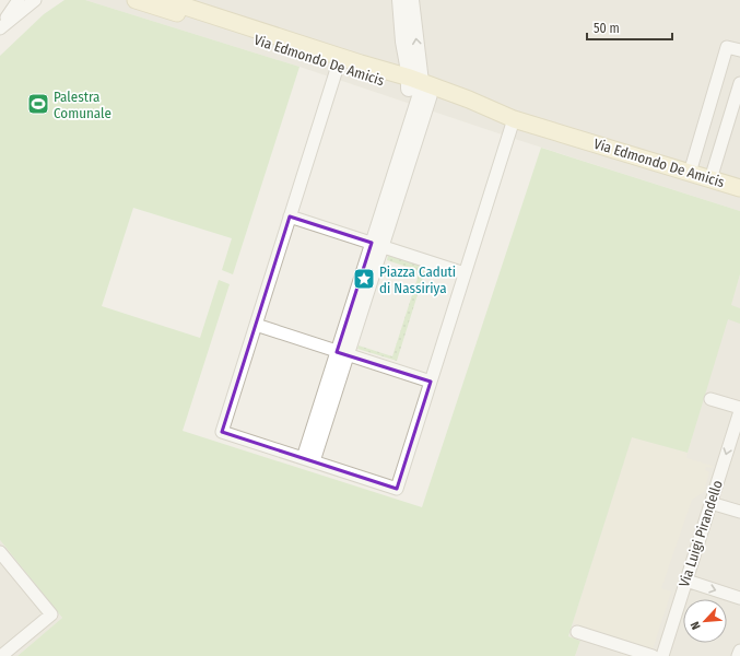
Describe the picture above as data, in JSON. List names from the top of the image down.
{
  "streets": {
    "main road": ["Via Edmondo De Amicis"],
    "street": ["Via Luigi Pirandello"]
  },
  "one_way": ["Via Luigi Pirandello"],
  "places": {
    "sports": ["Palestra Comunale"],
    "place": ["Piazza Caduti di Nassiriya"]
  },
  "scale_bar": "50 m",
  "north": "bottom left"
}
